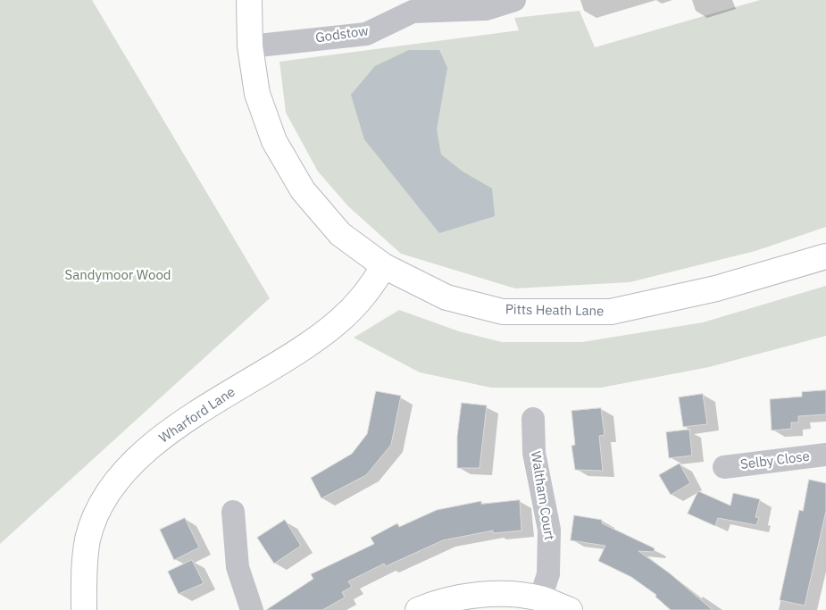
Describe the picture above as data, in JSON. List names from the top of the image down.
{
  "streets": {
    "street": [
      "Godstow",
      "Pitts Heath Lane",
      "Wharford Lane",
      "Selby Close",
      "Waltham Court"
    ]
  },
  "crossings": [
    ["Godstow", "Pitts Heath Lane"],
    ["Pitts Heath Lane", "Wharford Lane"]
  ],
  "parks": ["Sandymoor Wood"]
}
